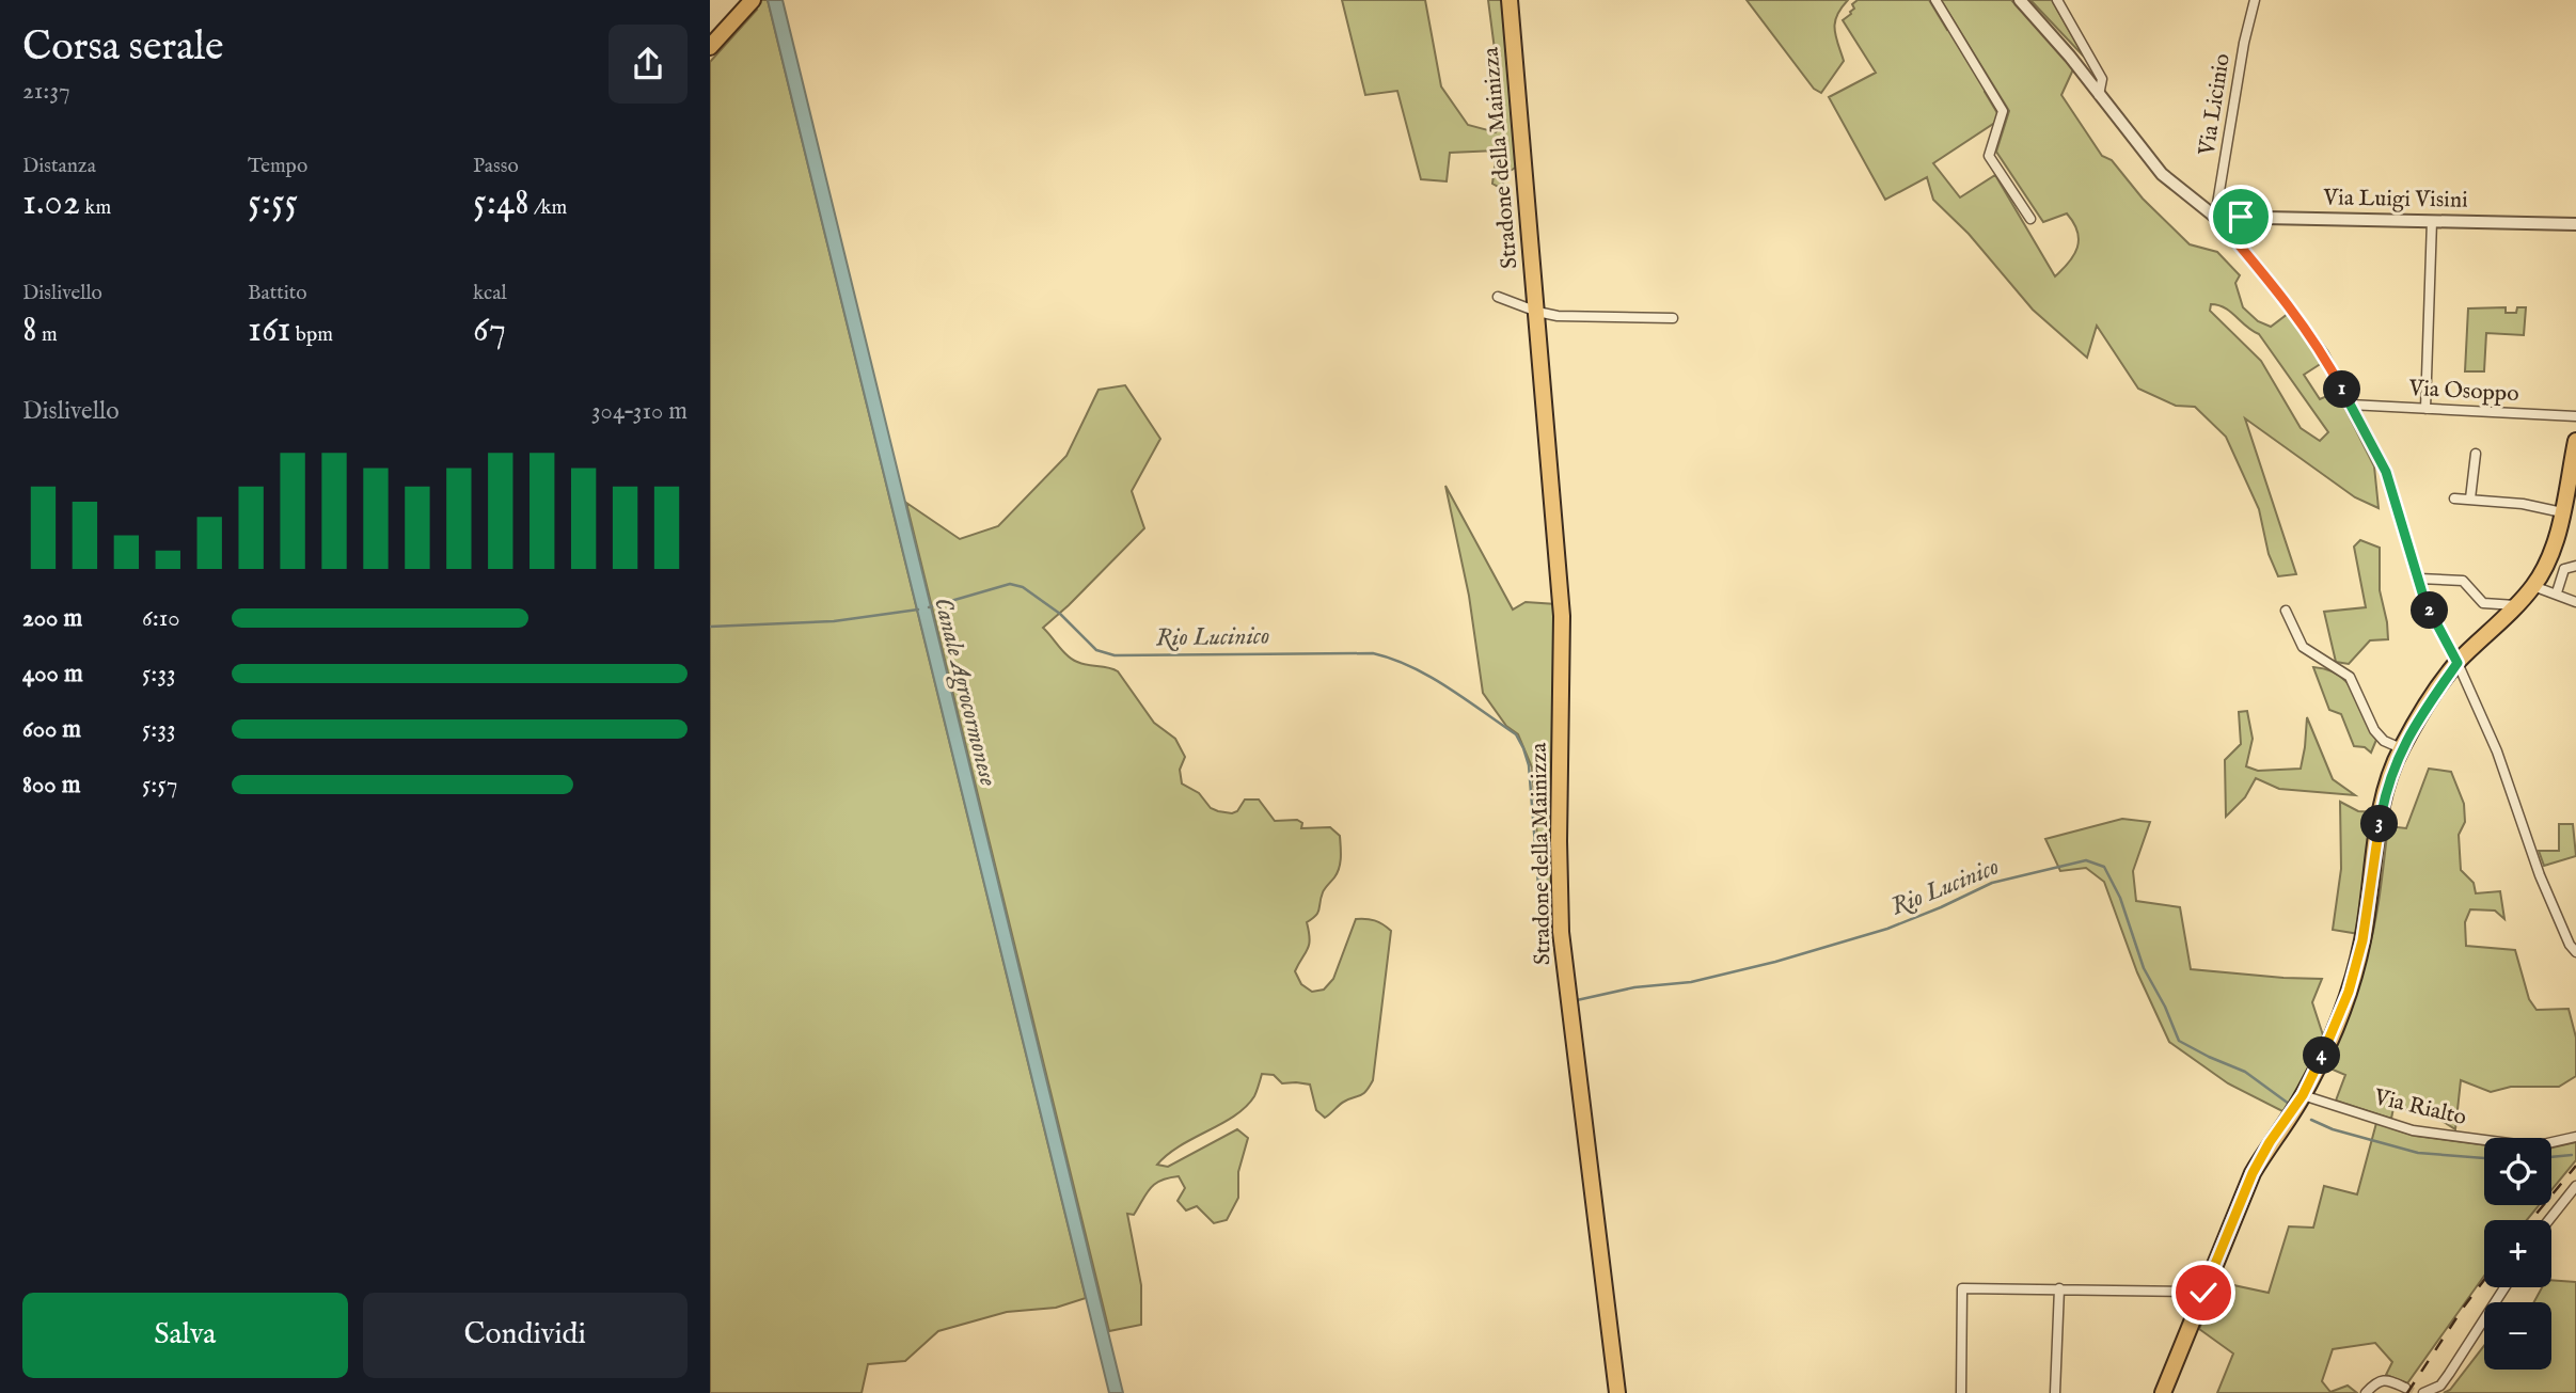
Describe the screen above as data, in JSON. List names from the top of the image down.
{
  "streets": {
    "main road": ["Stradone della Mainizza"],
    "street": [
      "Via Licinio",
      "Via Luigi Visini",
      "Via Osoppo",
      "Via Rialto"
    ]
  },
  "crossings": [
    ["Via Licinio", "Via Luigi Visini"]
  ],
  "water": ["Rio Lucinico", "Canale Agrocormonese"],
  "page": {
    "heading": ["Corsa serale", "21:37"],
    "stats": [
      ["Distanza", "1.02 km"],
      ["Tempo", "5:55"],
      ["Passo", "5:48 /km"],
      ["Dislivello", "8 m"],
      ["Battito", "161 bpm"],
      ["kcal", "67"]
    ],
    "pins": [
      "1",
      "2",
      "3",
      "4"
    ],
    "chart": ["Dislivello", "304–310 m"],
    "list": [
      {
        "name": "200 m",
        "note": "6:10"
      },
      {
        "name": "400 m",
        "note": "5:33"
      },
      {
        "name": "600 m",
        "note": "5:33"
      },
      {
        "name": "800 m",
        "note": "5:57"
      }
    ],
    "map_buttons": ["+", "−"],
    "buttons": ["Salva", "Condividi"]
  }
}
